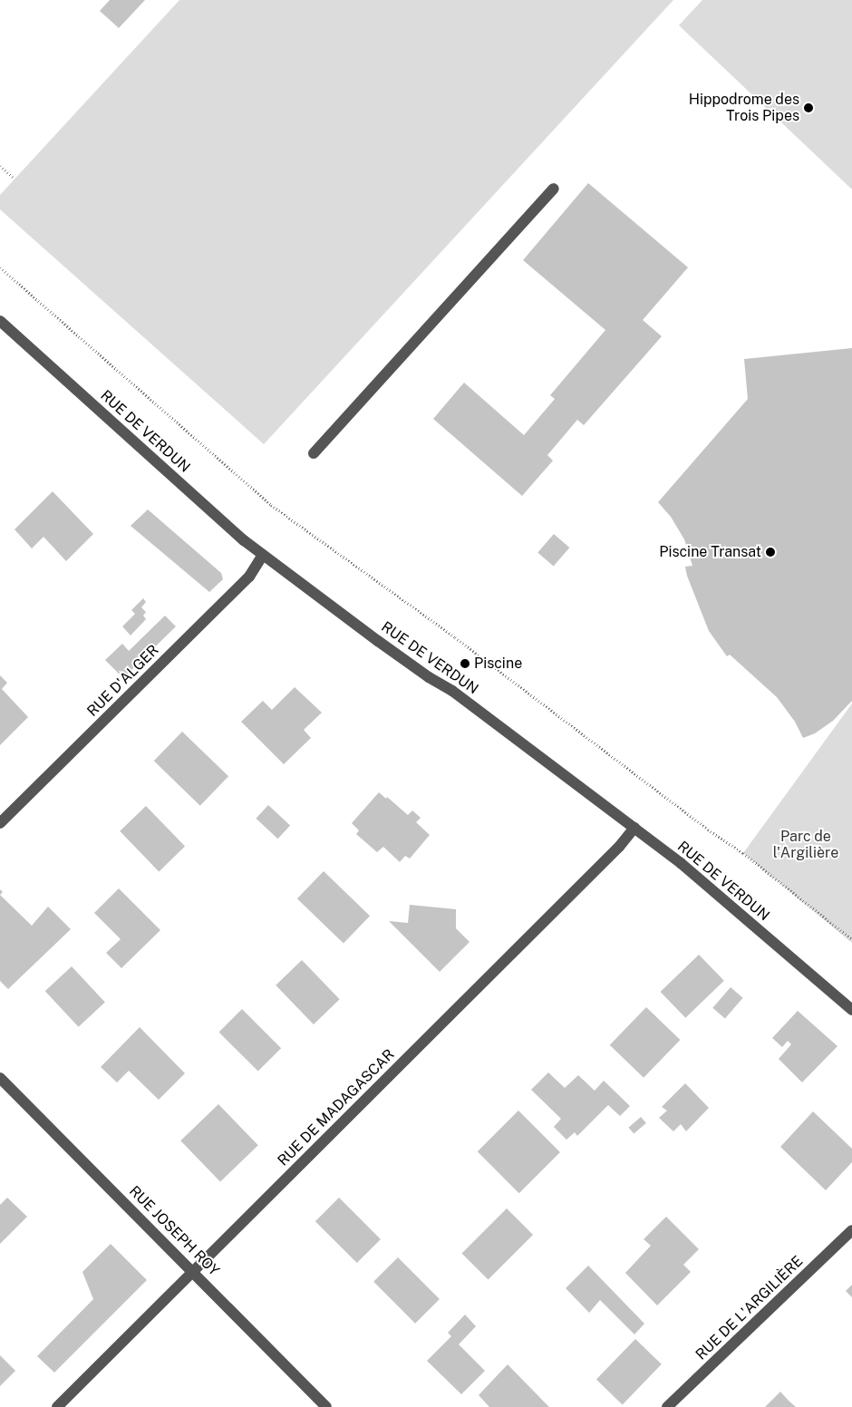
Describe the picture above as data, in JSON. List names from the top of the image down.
{
  "streets": {
    "street": [
      "RUE DE VERDUN",
      "RUE D'ALGER",
      "RUE DE MADAGASCAR",
      "RUE JOSEPH ROY",
      "RUE DE L'ARGILIÈRE"
    ]
  },
  "crossings": [
    ["RUE DE VERDUN", "RUE D'ALGER"],
    ["RUE DE VERDUN", "RUE DE MADAGASCAR"],
    ["RUE DE MADAGASCAR", "RUE JOSEPH ROY"]
  ],
  "parks": ["Parc de l'Argilière"],
  "places": ["Hippodrome des Trois Pipes", "Piscine Transat", "Piscine"]
}
